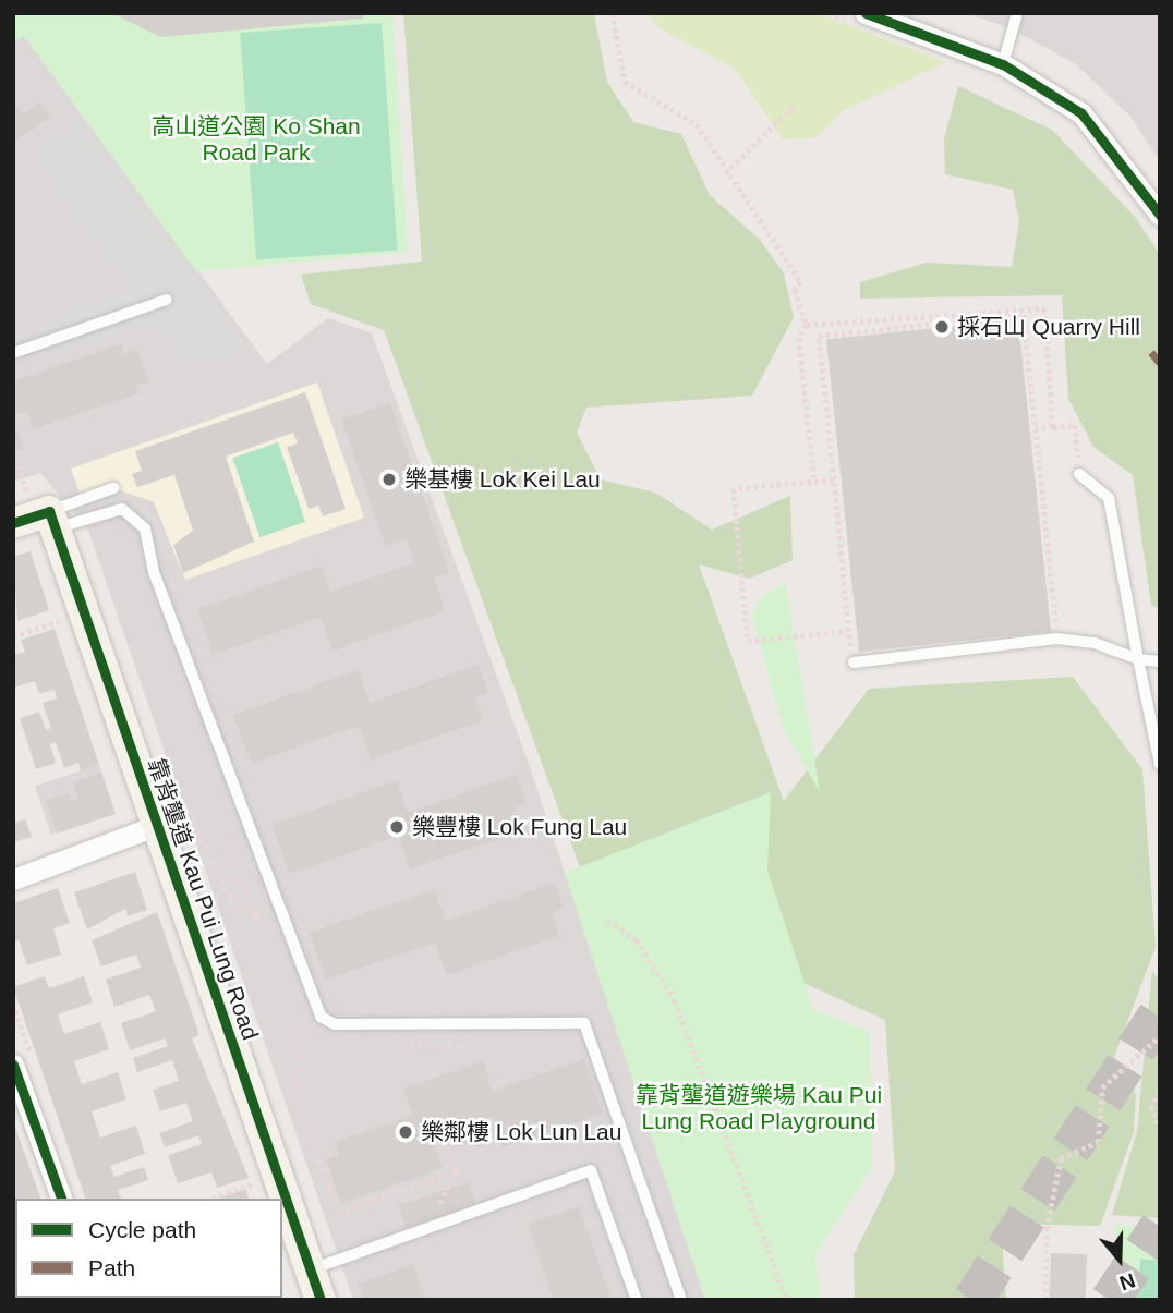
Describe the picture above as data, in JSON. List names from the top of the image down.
{
  "streets": {
    "street": ["靠背壟道 Kau Pui Lung Road"]
  },
  "parks": ["高山道公園 Ko Shan Road Park", "靠背壟道遊樂場 Kau Pui Lung Road Playground"],
  "places": [
    "採石山 Quarry Hill",
    "樂基樓 Lok Kei Lau",
    "樂豐樓 Lok Fung Lau",
    "樂鄰樓 Lok Lun Lau"
  ],
  "legend": ["Cycle path", "Path"],
  "north": "bottom"
}
